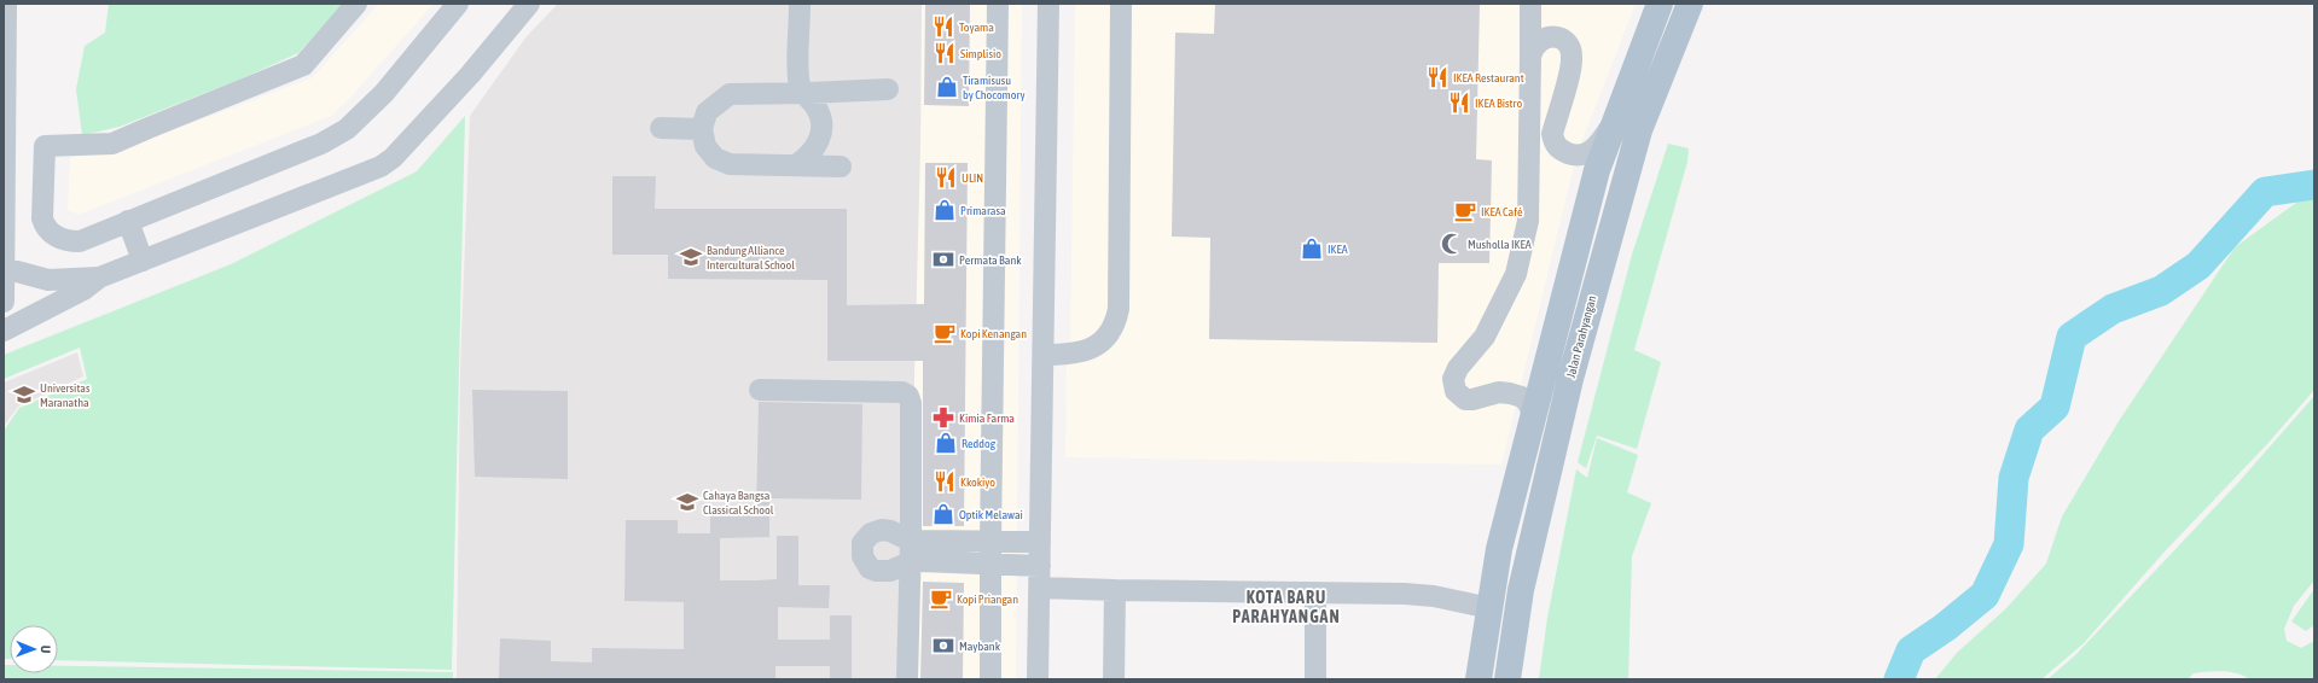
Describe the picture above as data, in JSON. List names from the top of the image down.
{
  "streets": {
    "main road": ["Jalan Parahyangan"]
  },
  "districts": ["KOTA BARU PARAHYANGAN"],
  "places": {
    "restaurant": [
      "Toyama",
      "Simplisio",
      "IKEA Restaurant",
      "IKEA Bistro",
      "ULIN",
      "Kkokiyo"
    ],
    "shop": [
      "Tiramisusu by Chocomory",
      "Primarasa",
      "IKEA",
      "Reddog",
      "Optik Melawai"
    ],
    "cafe": ["IKEA Café", "Kopi Kenangan", "Kopi Priangan"],
    "mosque": ["Musholla IKEA"],
    "school or university": ["Bandung Alliance Intercultural School", "Universitas Maranatha", "Cahaya Bangsa Classical School"],
    "bank": ["Permata Bank", "Maybank"],
    "pharmacy": ["Kimia Farma"]
  },
  "north": "right"
}
